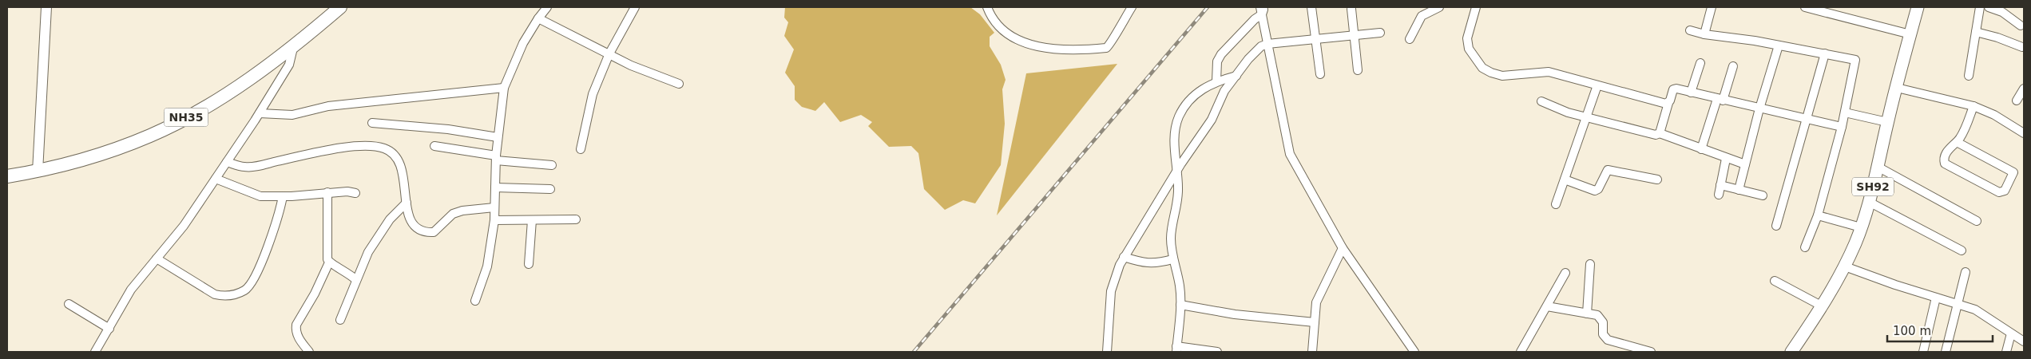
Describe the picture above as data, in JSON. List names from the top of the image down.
{
  "streets": {
    "highway": ["NH35"],
    "main road": ["SH92"]
  },
  "scale_bar": "100 m"
}
